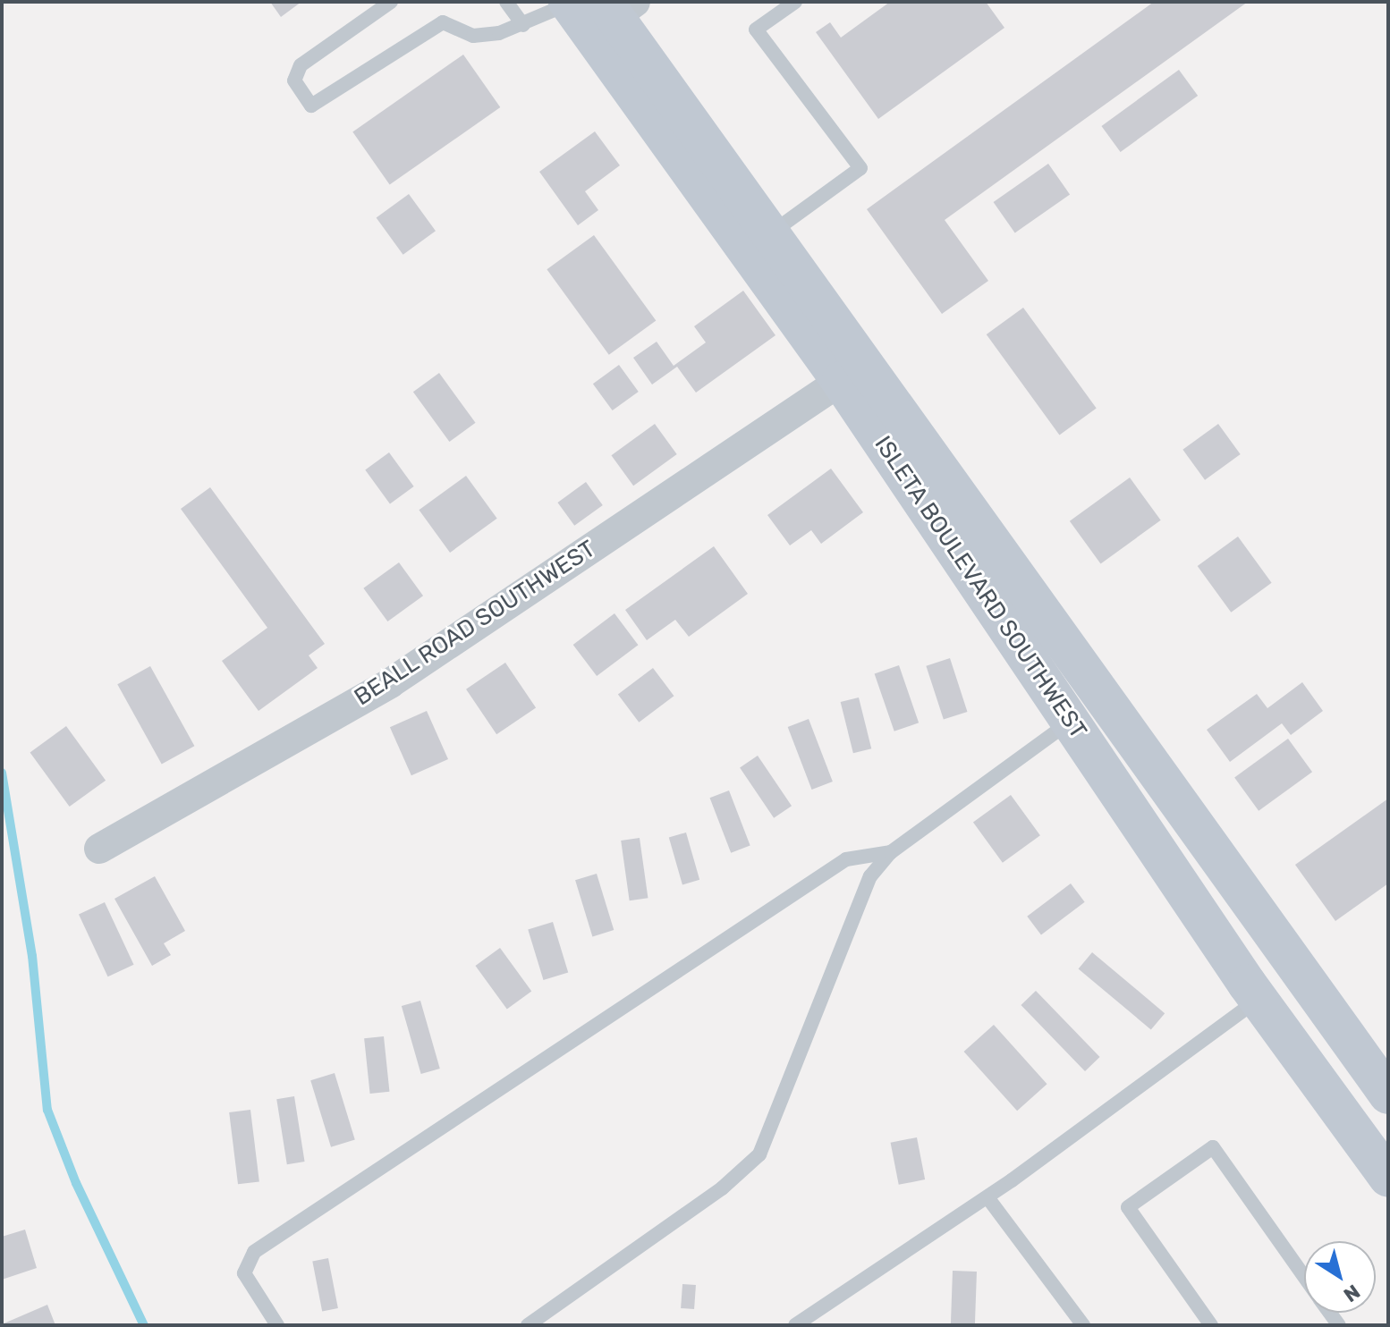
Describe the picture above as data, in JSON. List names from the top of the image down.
{
  "streets": {
    "main road": ["ISLETA BOULEVARD SOUTHWEST"],
    "street": ["BEALL ROAD SOUTHWEST"]
  },
  "crossings": [
    ["ISLETA BOULEVARD SOUTHWEST", "BEALL ROAD SOUTHWEST"]
  ],
  "north": "bottom right"
}
